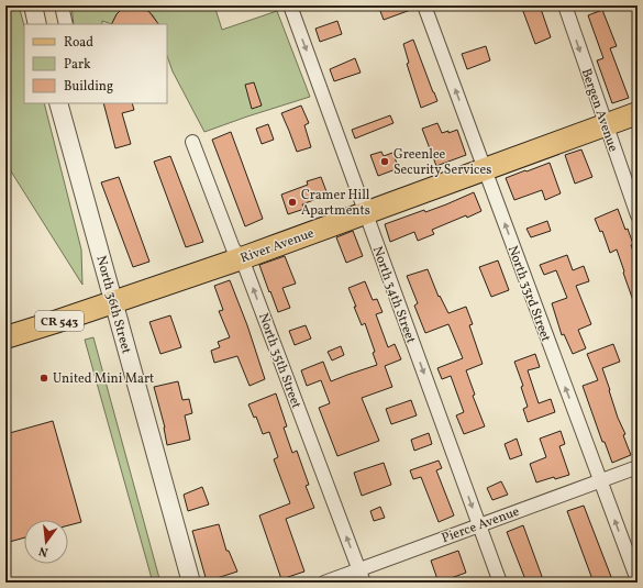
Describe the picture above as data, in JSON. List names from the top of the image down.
{
  "streets": {
    "main road": ["River Avenue", "CR 543"],
    "street": [
      "Bergen Avenue",
      "North 33rd Street",
      "North 34th Street",
      "North 36th Street",
      "North 35th Street",
      "Pierce Avenue"
    ]
  },
  "crossings": [
    ["Bergen Avenue", "River Avenue"],
    ["River Avenue", "North 33rd Street"],
    ["River Avenue", "North 34th Street"],
    ["River Avenue", "North 36th Street"],
    ["River Avenue", "CR 543"],
    ["River Avenue", "North 35th Street"],
    ["North 33rd Street", "Pierce Avenue"],
    ["North 34th Street", "Pierce Avenue"],
    ["North 36th Street", "CR 543"],
    ["North 35th Street", "Pierce Avenue"]
  ],
  "one_way": [
    "Bergen Avenue",
    "North 33rd Street",
    "North 34th Street",
    "North 35th Street"
  ],
  "places": ["Greenlee Security Services", "Cramer Hill Apartments", "United Mini Mart"],
  "legend": ["Road", "Park", "Building"],
  "north": "bottom"
}
